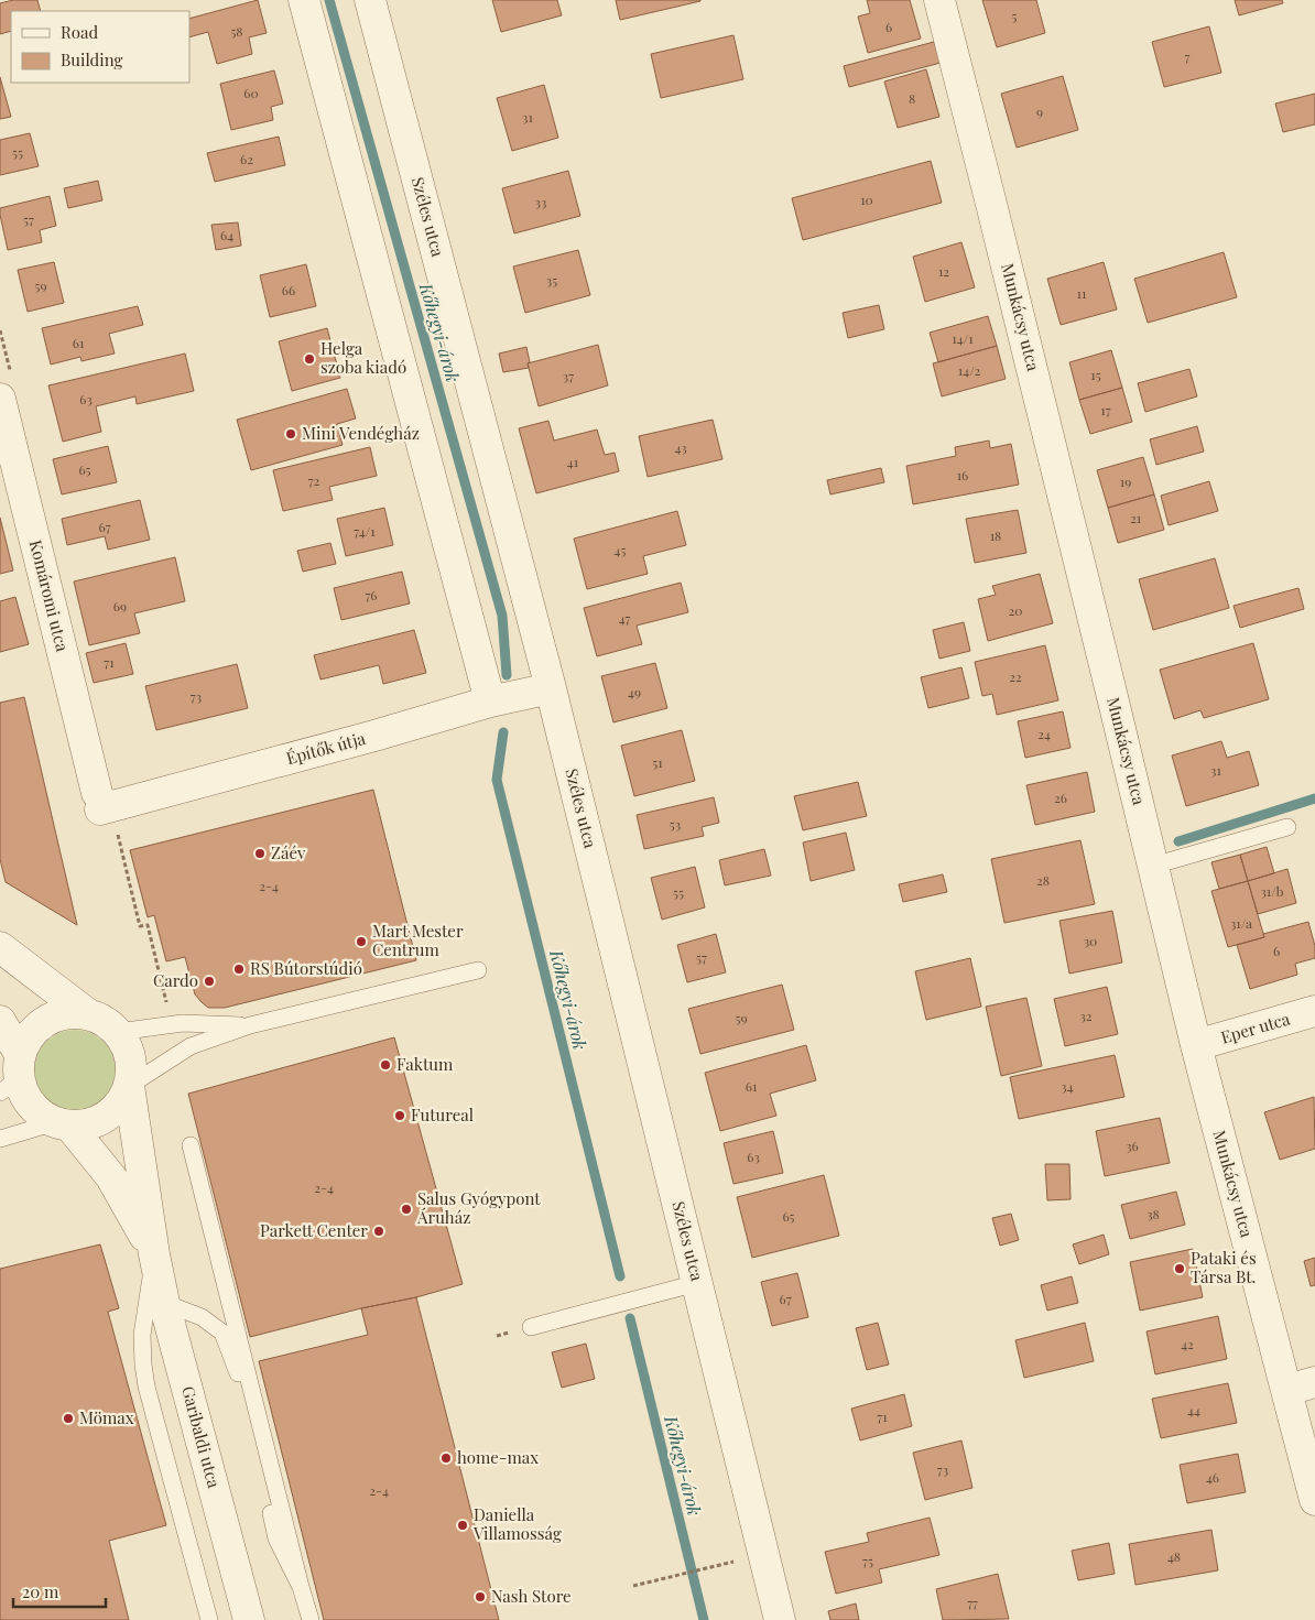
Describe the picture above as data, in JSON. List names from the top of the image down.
{
  "streets": {
    "street": [
      "Széles utca",
      "Munkácsy utca",
      "Komáromi utca",
      "Építők útja",
      "Eper utca",
      "Garibaldi utca"
    ]
  },
  "crossings": [
    ["Széles utca", "Építők útja"],
    ["Munkácsy utca", "Eper utca"],
    ["Komáromi utca", "Építők útja"]
  ],
  "water": ["Kőhegyi-árok"],
  "places": [
    "Helga szoba kiadó",
    "Mini Vendégház",
    "Záév",
    "Mart Mester Centrum",
    "RS Bútorstúdió",
    "Cardo",
    "Faktum",
    "Futureal",
    "Salus Gyógypont Áruház",
    "Parkett Center",
    "Pataki és Társa Bt.",
    "Mömax",
    "home-max",
    "Daniella Villamosság",
    "Nash Store"
  ],
  "house_numbers": [
    "5",
    "6",
    "58",
    "7",
    "60",
    "8",
    "9",
    "31",
    "55",
    "62",
    "10",
    "33",
    "57",
    "64",
    "12",
    "35",
    "59",
    "66",
    "11",
    "14/1",
    "61",
    "14/2",
    "15",
    "37",
    "63",
    "17",
    "43",
    "41",
    "65",
    "16",
    "72",
    "19",
    "21",
    "67",
    "74/1",
    "18",
    "45",
    "76",
    "69",
    "20",
    "47",
    "71",
    "22",
    "49",
    "73",
    "24",
    "51",
    "31",
    "26",
    "53",
    "28",
    "2-4",
    "31/b",
    "55",
    "31/a",
    "30",
    "6",
    "57",
    "32",
    "59",
    "61",
    "34",
    "36",
    "63",
    "2-4",
    "38",
    "65",
    "67",
    "42",
    "44",
    "71",
    "73",
    "46",
    "2-4",
    "48",
    "75",
    "77"
  ],
  "legend": ["Road", "Building"],
  "scale_bar": "20 m"
}
